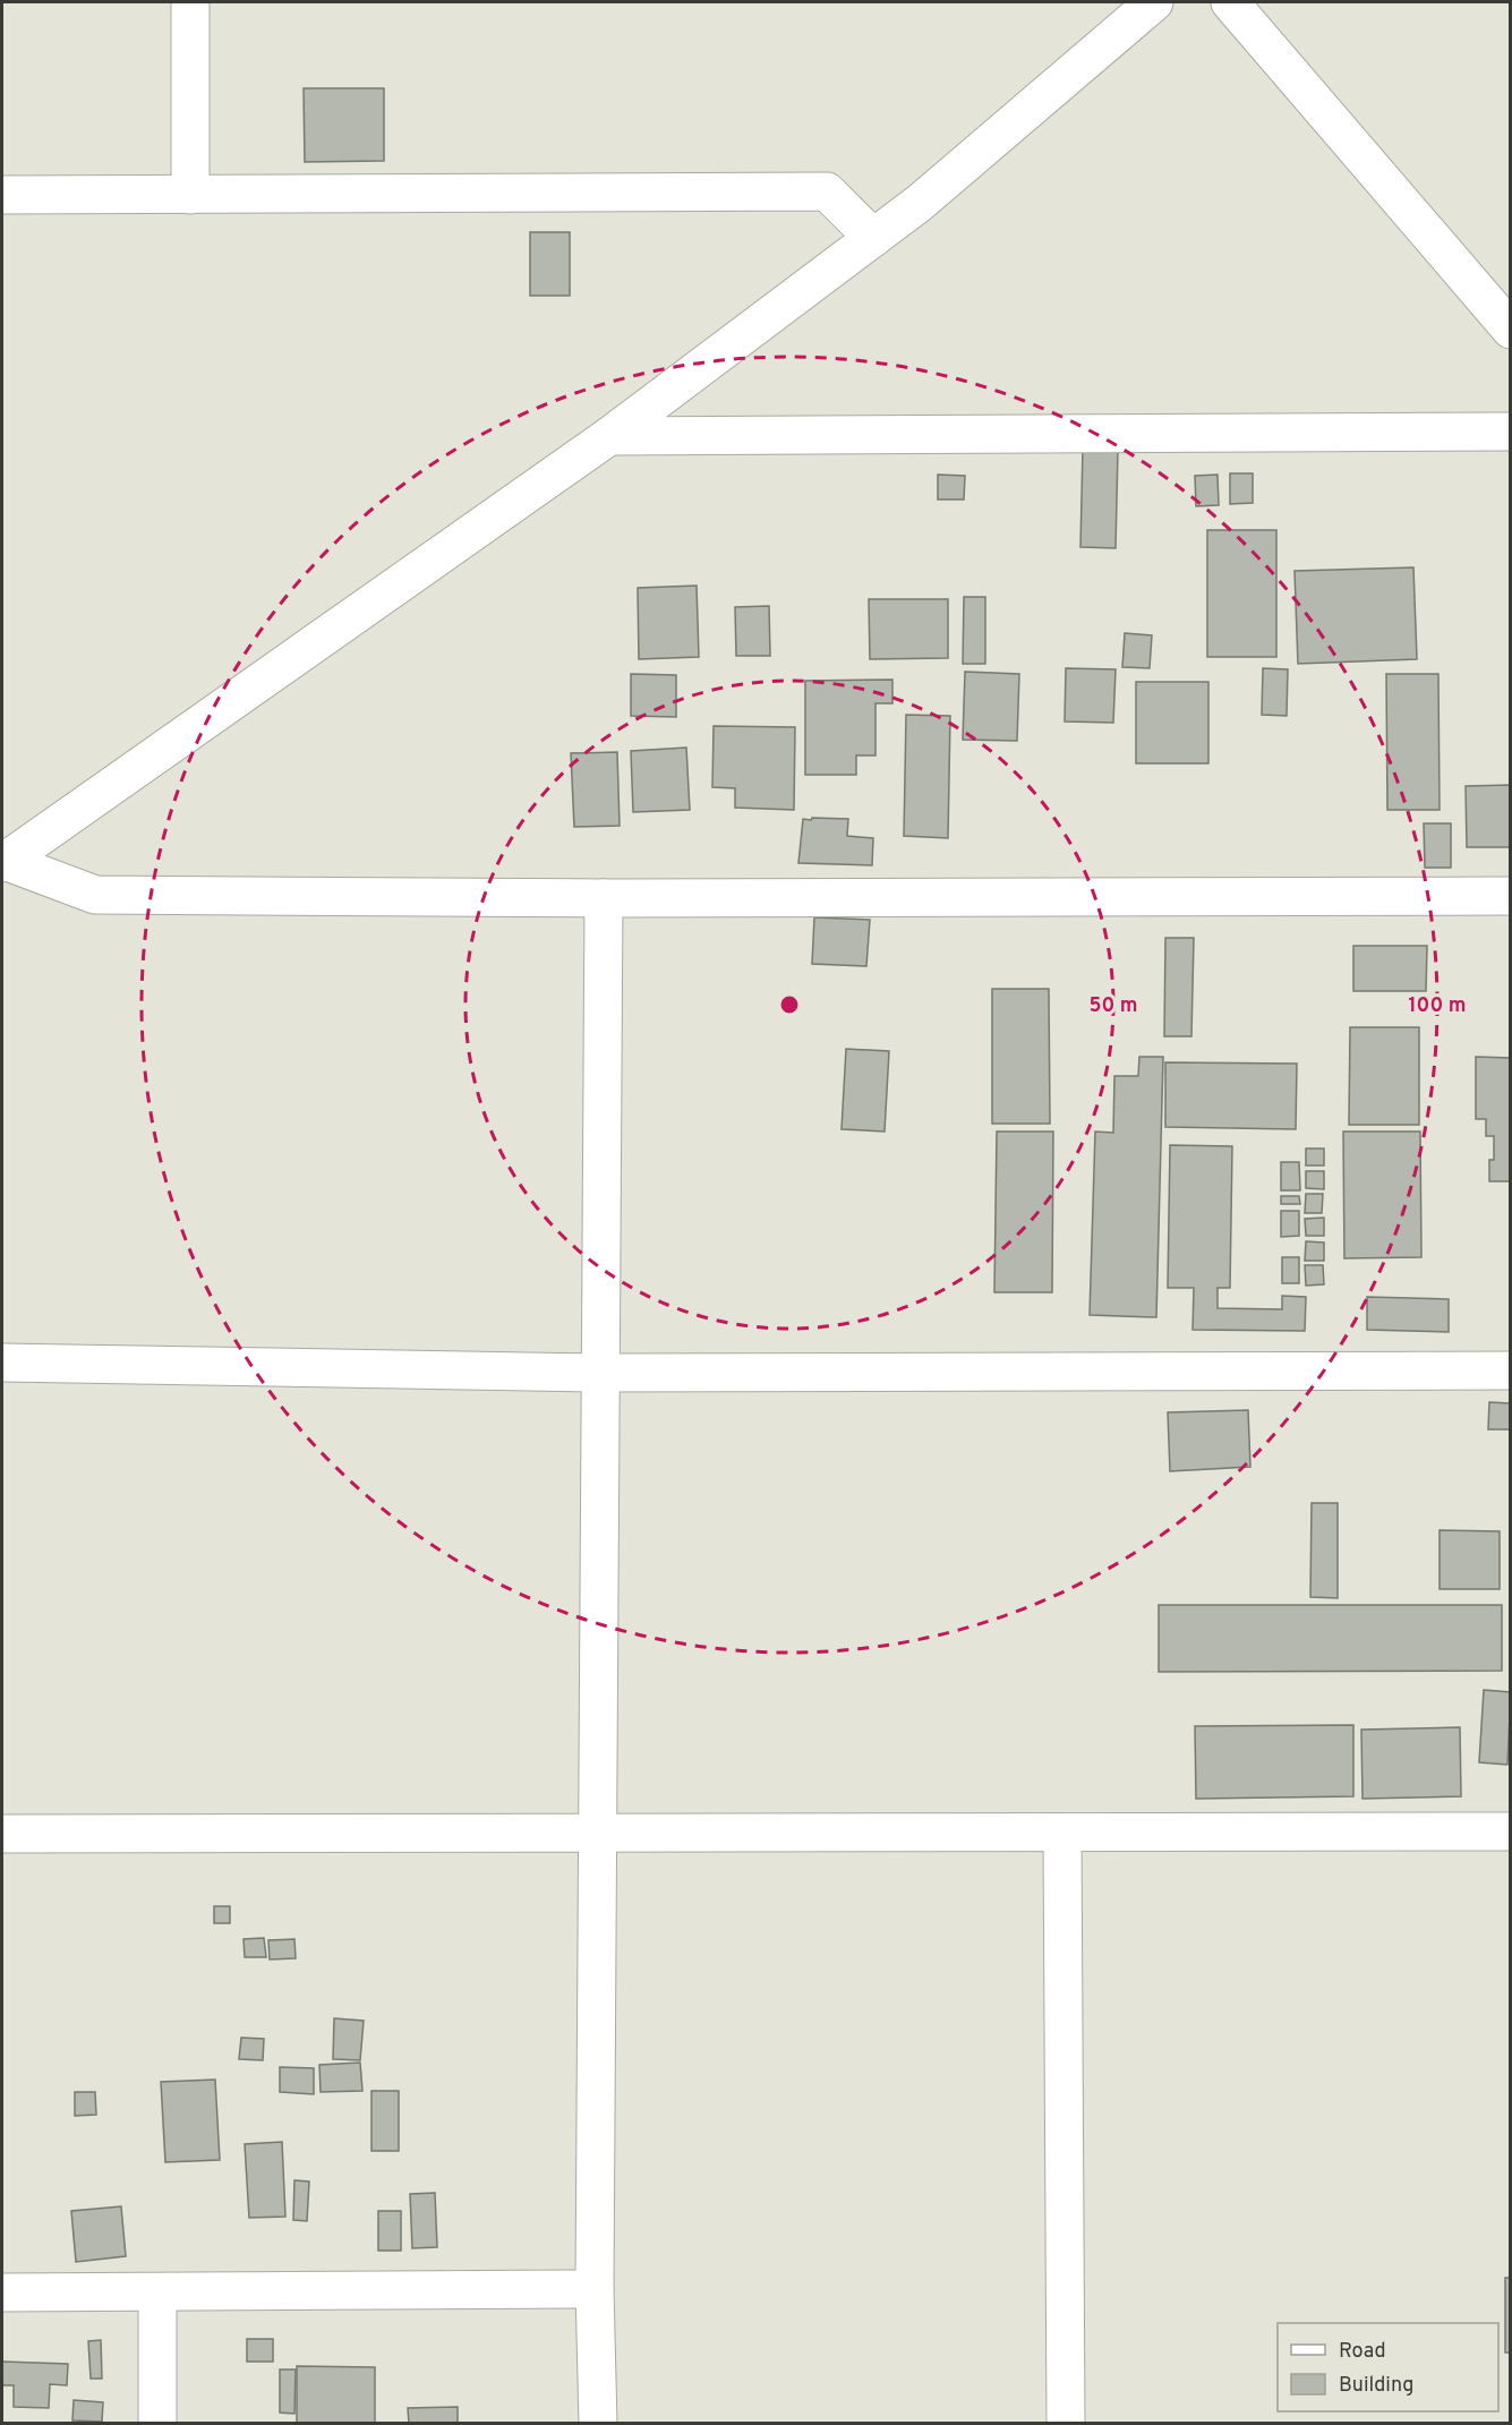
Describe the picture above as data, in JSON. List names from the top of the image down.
{
  "legend": ["Road", "Building"],
  "rings": ["50 m", "100 m"]
}
